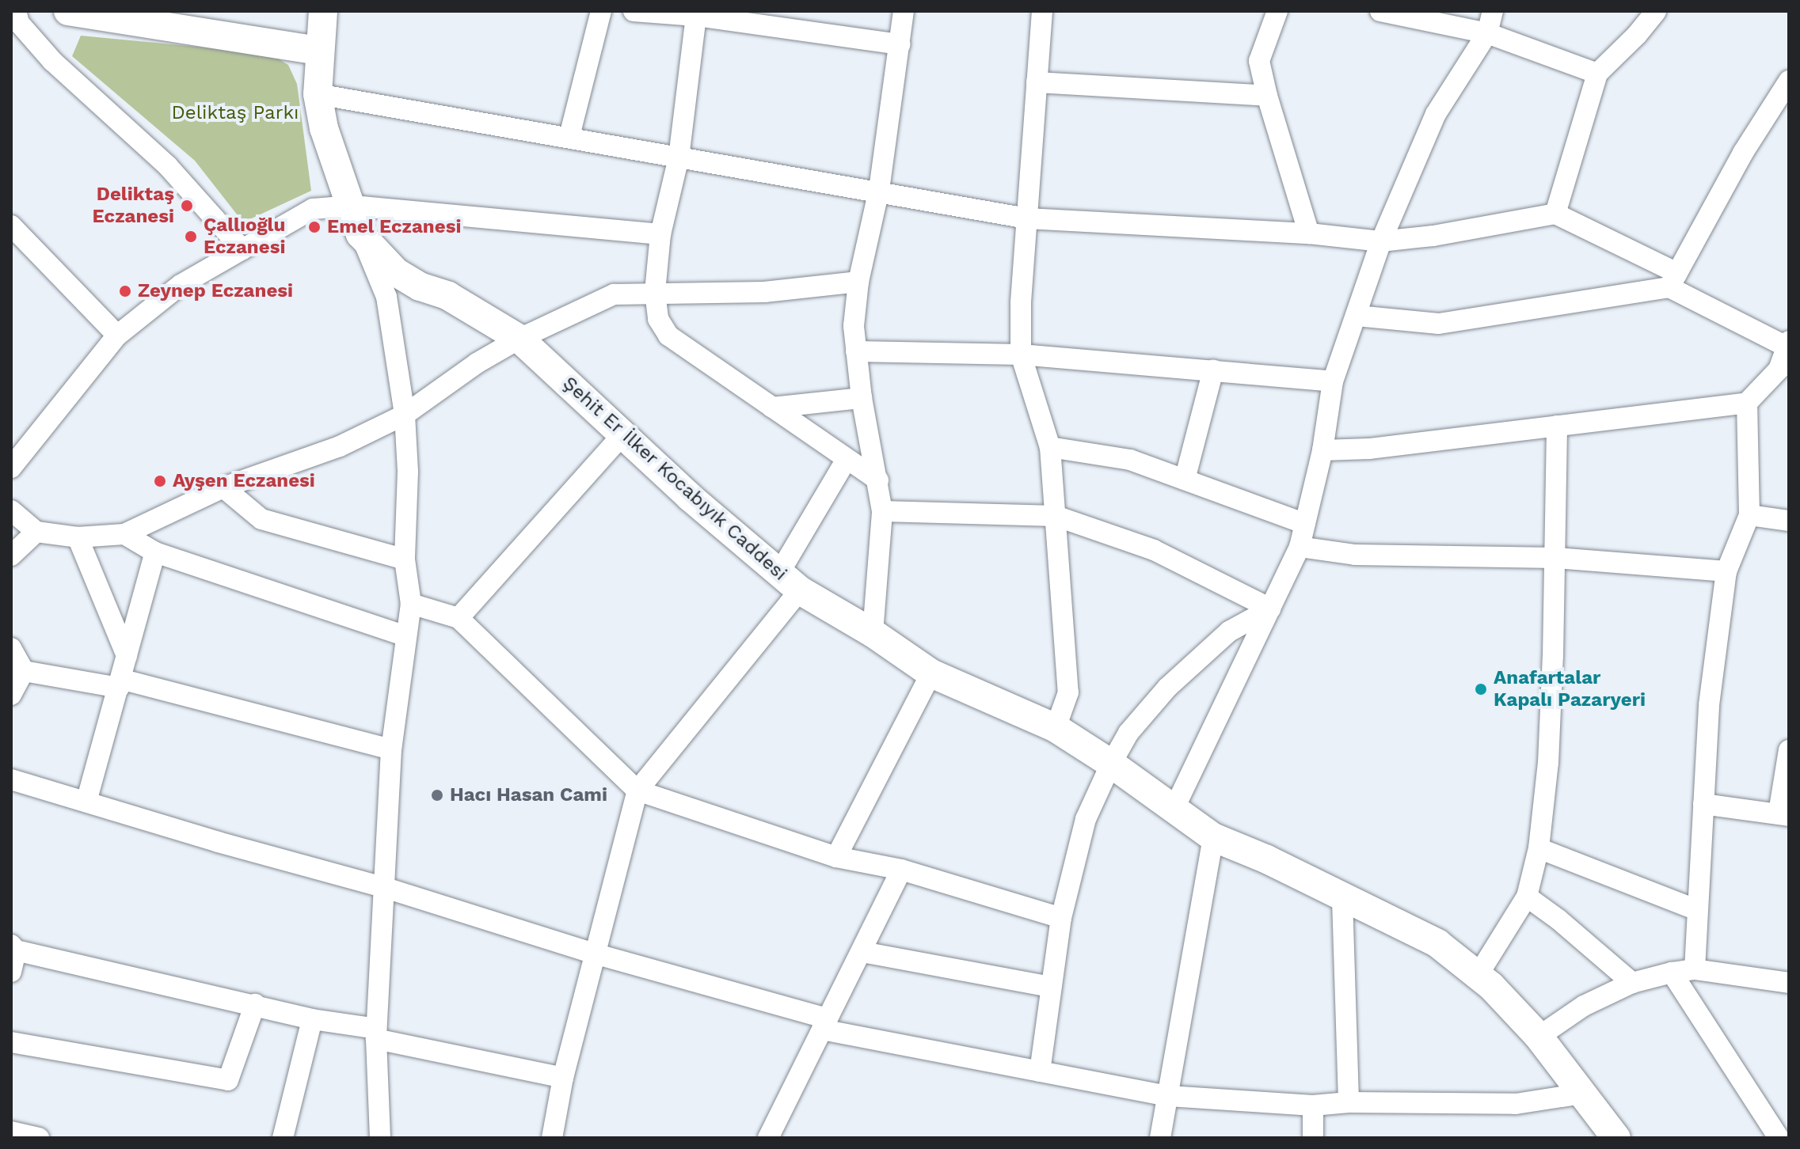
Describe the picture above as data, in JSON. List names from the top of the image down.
{
  "streets": {
    "main road": ["Şehit Er İlker Kocabıyık Caddesi"]
  },
  "parks": ["Deliktaş Parkı"],
  "places": [
    "Deliktaş Eczanesi",
    "Emel Eczanesi",
    "Çallıoğlu Eczanesi",
    "Zeynep Eczanesi",
    "Ayşen Eczanesi",
    "Anafartalar Kapalı Pazaryeri",
    "Hacı Hasan Cami"
  ]
}
